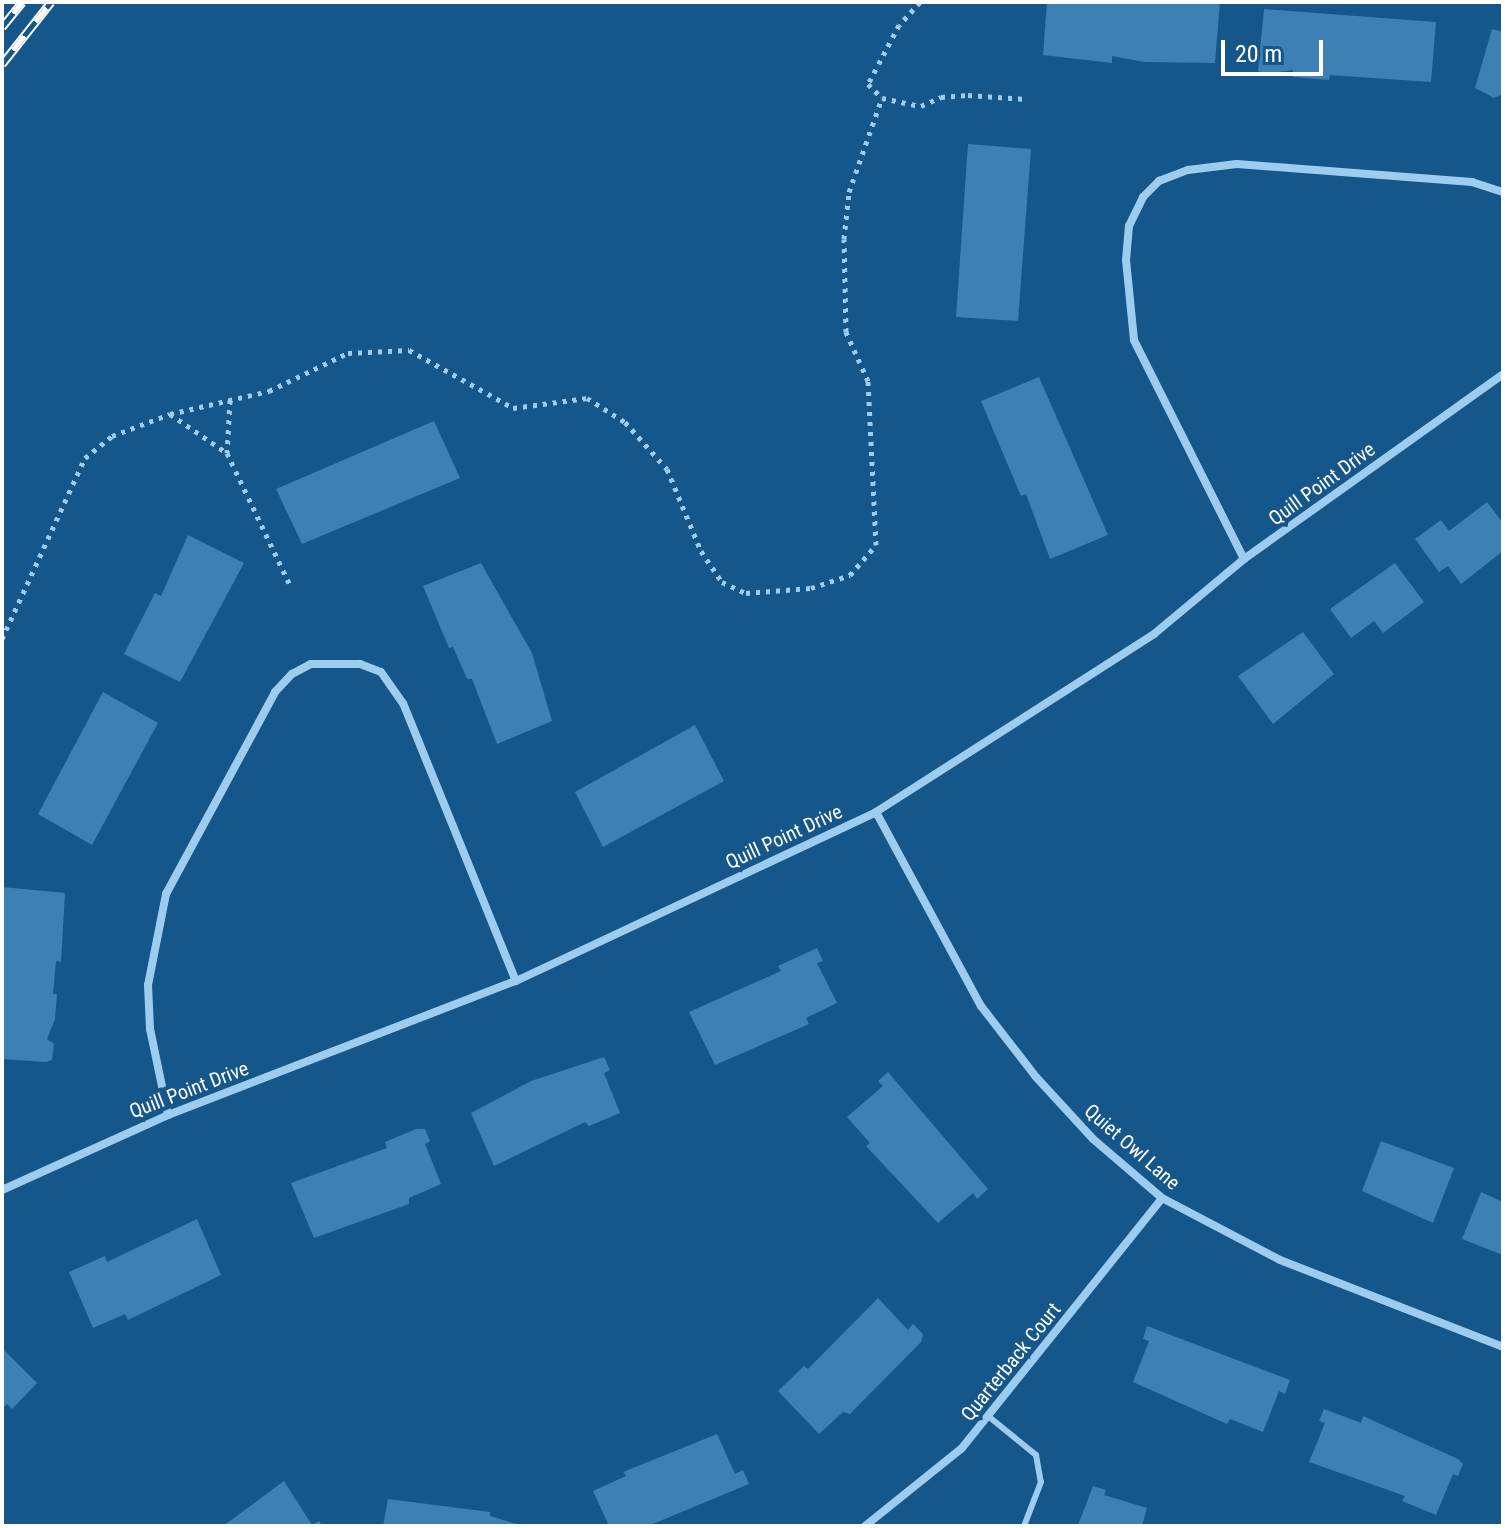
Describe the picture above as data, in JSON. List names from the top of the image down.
{
  "streets": {
    "street": ["Quill Point Drive", "Quiet Owl Lane", "Quarterback Court"]
  },
  "crossings": [
    ["Quill Point Drive", "Quiet Owl Lane"],
    ["Quiet Owl Lane", "Quarterback Court"]
  ],
  "scale_bar": "20 m"
}
